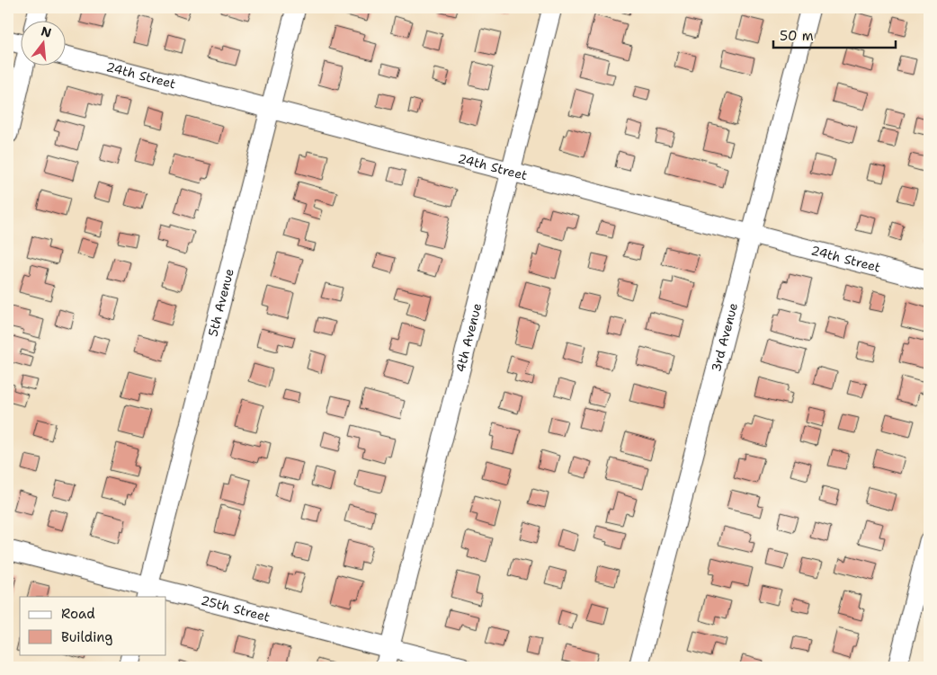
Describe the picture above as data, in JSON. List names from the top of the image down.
{
  "streets": {
    "street": [
      "24th Street",
      "5th Avenue",
      "4th Avenue",
      "3rd Avenue",
      "25th Street"
    ]
  },
  "crossings": [
    ["24th Street", "5th Avenue"],
    ["24th Street", "4th Avenue"],
    ["24th Street", "3rd Avenue"],
    ["5th Avenue", "25th Street"],
    ["4th Avenue", "25th Street"]
  ],
  "legend": ["Road", "Building"],
  "scale_bar": "50 m",
  "north": "top"
}
